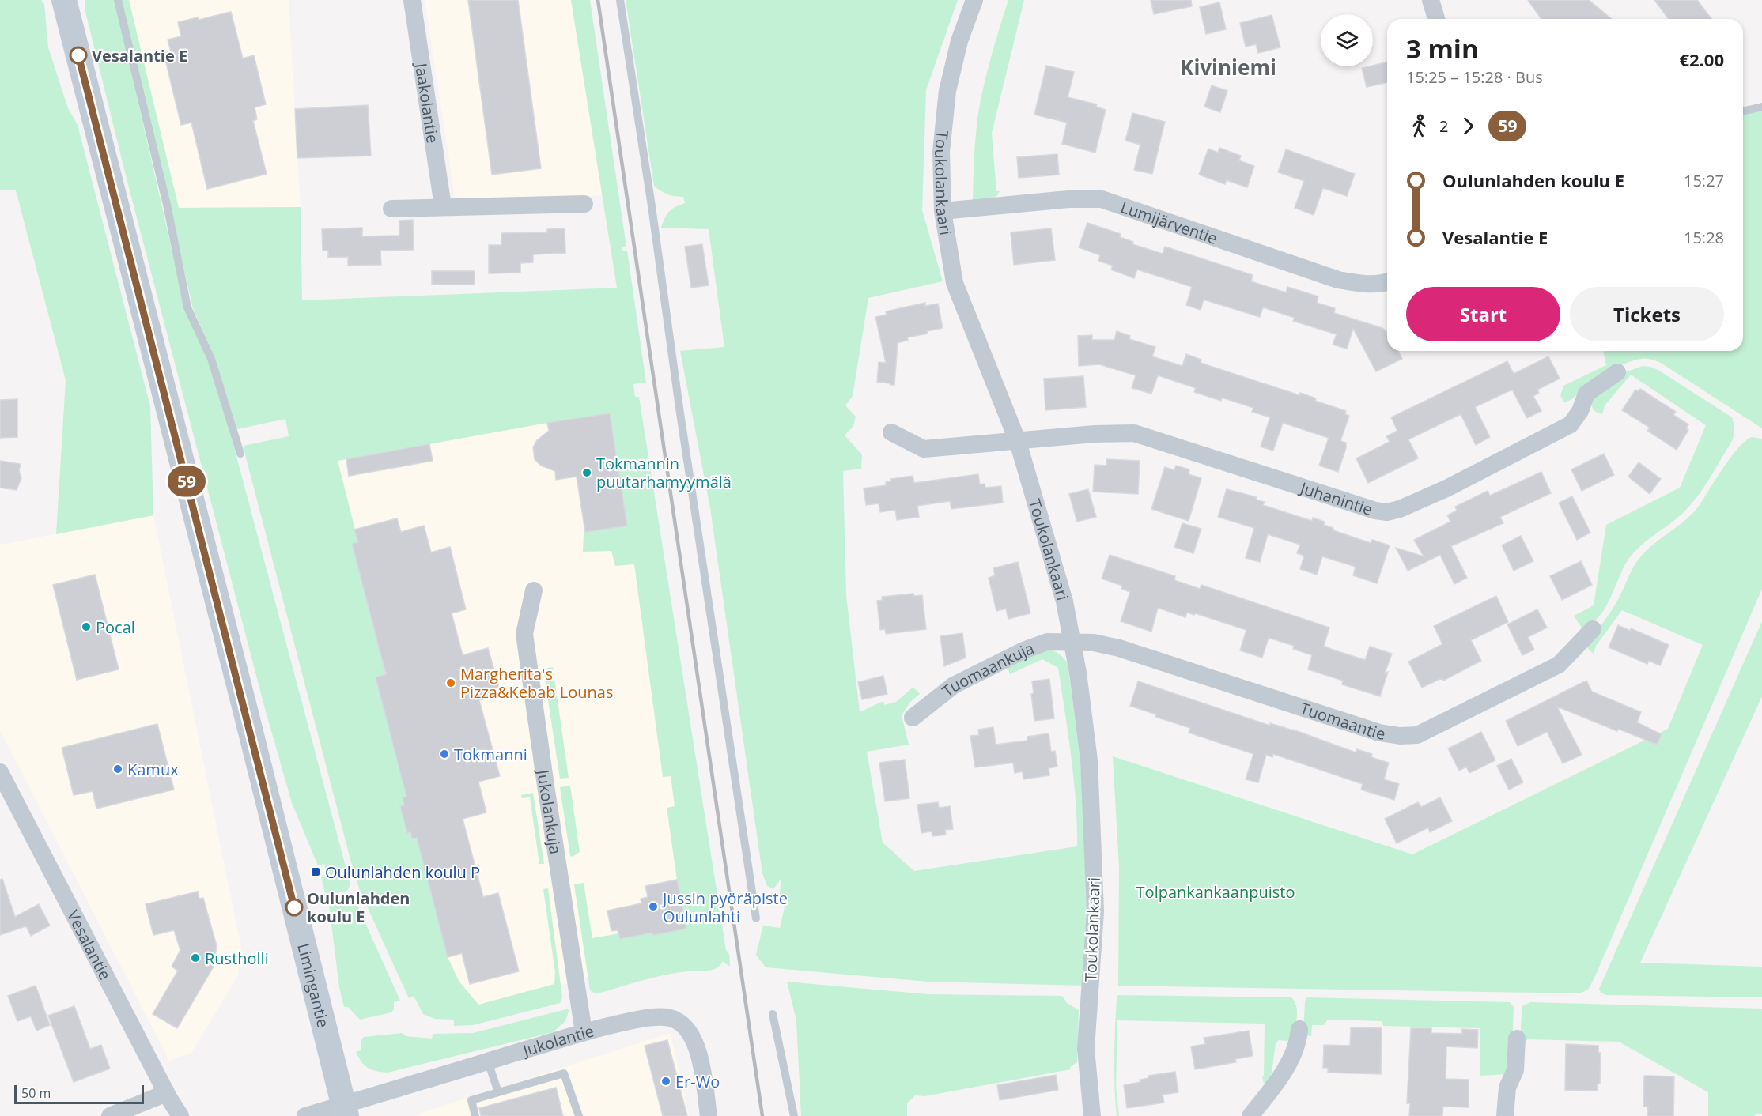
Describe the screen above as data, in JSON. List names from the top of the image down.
{
  "streets": {
    "main road": ["Limingantie"],
    "street": [
      "Jaakolantie",
      "Toukolankaari",
      "Lumijärventie",
      "Juhanintie",
      "Tuomaankuja",
      "Tuomaantie",
      "Jukolankuja",
      "Vesalantie",
      "Jukolantie"
    ]
  },
  "crossings": [
    ["Toukolankaari", "Lumijärventie"],
    ["Toukolankaari", "Juhanintie"],
    ["Toukolankaari", "Tuomaankuja"],
    ["Toukolankaari", "Tuomaantie"],
    ["Tuomaankuja", "Tuomaantie"],
    ["Jukolankuja", "Jukolantie"],
    ["Limingantie", "Jukolantie"]
  ],
  "districts": ["Kiviniemi"],
  "parks": ["Tolpankankaanpuisto"],
  "places": {
    "other": [
      "Vesalantie E",
      "Tokmannin puutarhamyymälä",
      "Pocal",
      "Margherita's Pizza&Kebab Lounas",
      "Tokmanni",
      "Kamux",
      "Jussin pyöräpiste Oulunlahti",
      "Oulunlahden koulu E",
      "Rustholli",
      "Er-Wo"
    ],
    "transit": ["Oulunlahden koulu P"]
  },
  "lines": ["bus line 59"],
  "scale_bar": "50 m",
  "page": {
    "on_map": "59",
    "heading": ["3 min", "15:25 – 15:28 · Bus", "€2.00"],
    "legs": ["2", "59"],
    "list": [
      {
        "name": "Oulunlahden koulu E",
        "value": "15:27"
      },
      {
        "name": "Vesalantie E",
        "value": "15:28"
      }
    ],
    "buttons": ["Start", "Tickets"],
    "scale": "50 m"
  }
}
